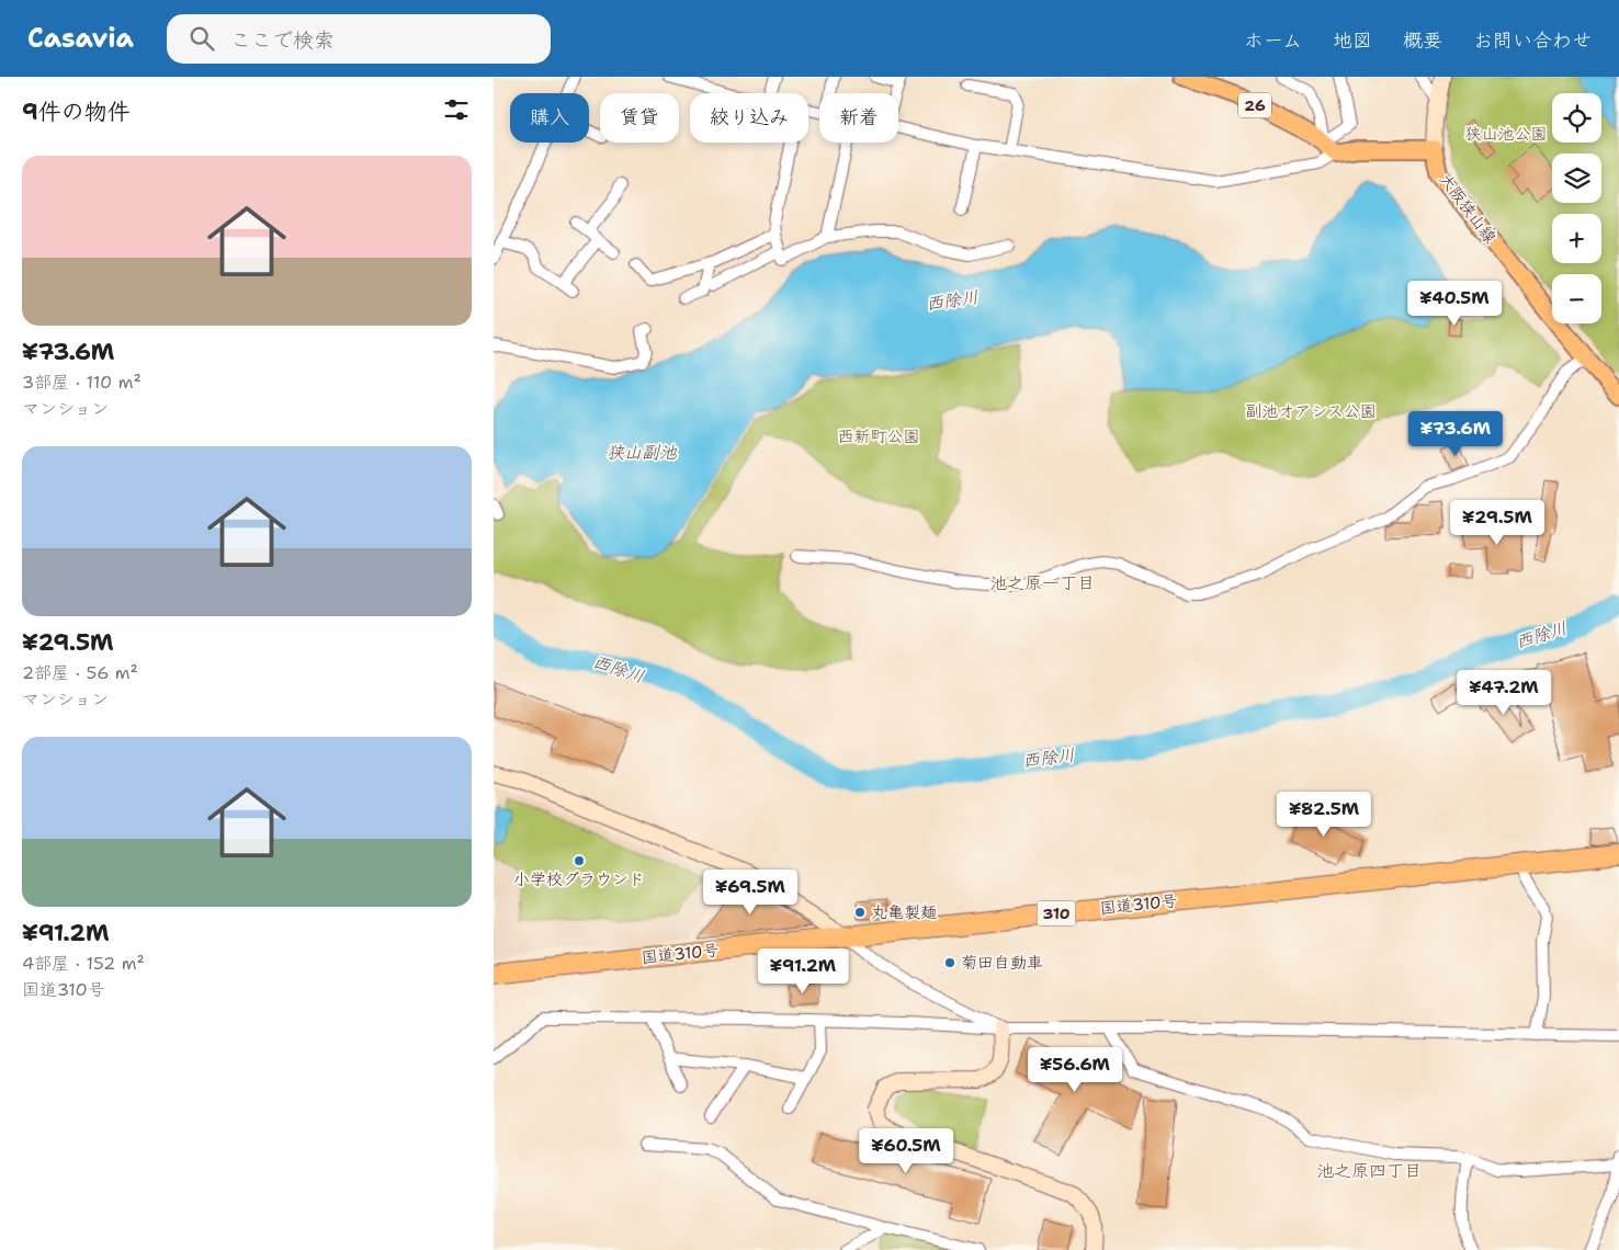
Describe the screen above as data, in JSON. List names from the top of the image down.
{
  "streets": {
    "highway": ["国道310号", "310"],
    "main road": ["26", "大阪狭山線"]
  },
  "districts": ["池之原一丁目", "池之原四丁目"],
  "water": ["西除川", "狭山副池"],
  "parks": ["狭山池公園", "副池オアシス公園", "西新町公園"],
  "places": ["小学校グラウンド", "丸亀製麺", "菊田自動車"],
  "page": {
    "header": "Casavia",
    "search": "ここで検索",
    "nav": [
      "ホーム",
      "地図",
      "概要",
      "お問い合わせ"
    ],
    "heading": "9件の物件",
    "map_buttons": ["+", "−"],
    "chip": [
      "購入",
      "賃貸",
      "絞り込み",
      "新着"
    ],
    "list": [
      {
        "name": "¥73.6M",
        "note": "3部屋 · 110 m² · マンション"
      },
      {
        "name": "¥29.5M",
        "note": "2部屋 · 56 m² · マンション"
      },
      {
        "name": "¥91.2M",
        "note": "4部屋 · 152 m² · 国道310号"
      }
    ],
    "price": [
      "¥40.5M",
      "¥73.6M",
      "¥29.5M",
      "¥47.2M",
      "¥82.5M",
      "¥69.5M",
      "¥91.2M",
      "¥56.6M",
      "¥60.5M"
    ]
  }
}
